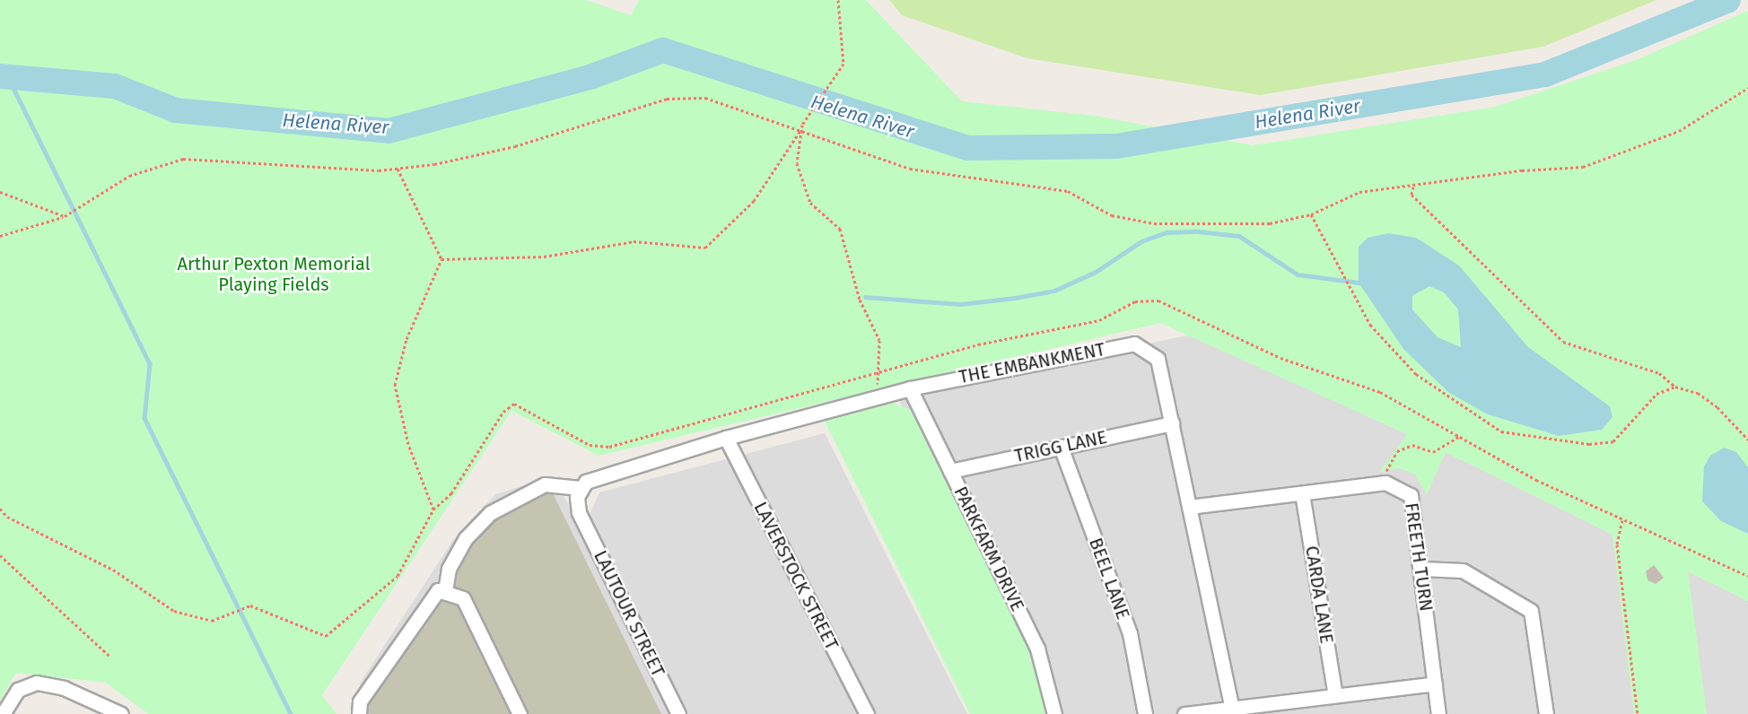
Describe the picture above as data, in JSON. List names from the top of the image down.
{
  "streets": {
    "street": [
      "THE EMBANKMENT",
      "TRIGG LANE",
      "PARKFARM DRIVE",
      "FREETH TURN",
      "LAVERSTOCK STREET",
      "BEEL LANE",
      "CARDA LANE",
      "LAUTOUR STREET"
    ]
  },
  "crossings": [
    ["THE EMBANKMENT", "TRIGG LANE"],
    ["THE EMBANKMENT", "PARKFARM DRIVE"],
    ["THE EMBANKMENT", "FREETH TURN"],
    ["THE EMBANKMENT", "LAVERSTOCK STREET"],
    ["THE EMBANKMENT", "LAUTOUR STREET"],
    ["TRIGG LANE", "PARKFARM DRIVE"],
    ["TRIGG LANE", "BEEL LANE"],
    ["FREETH TURN", "CARDA LANE"]
  ],
  "water": ["Helena River"],
  "parks": ["Arthur Pexton Memorial Playing Fields"]
}
